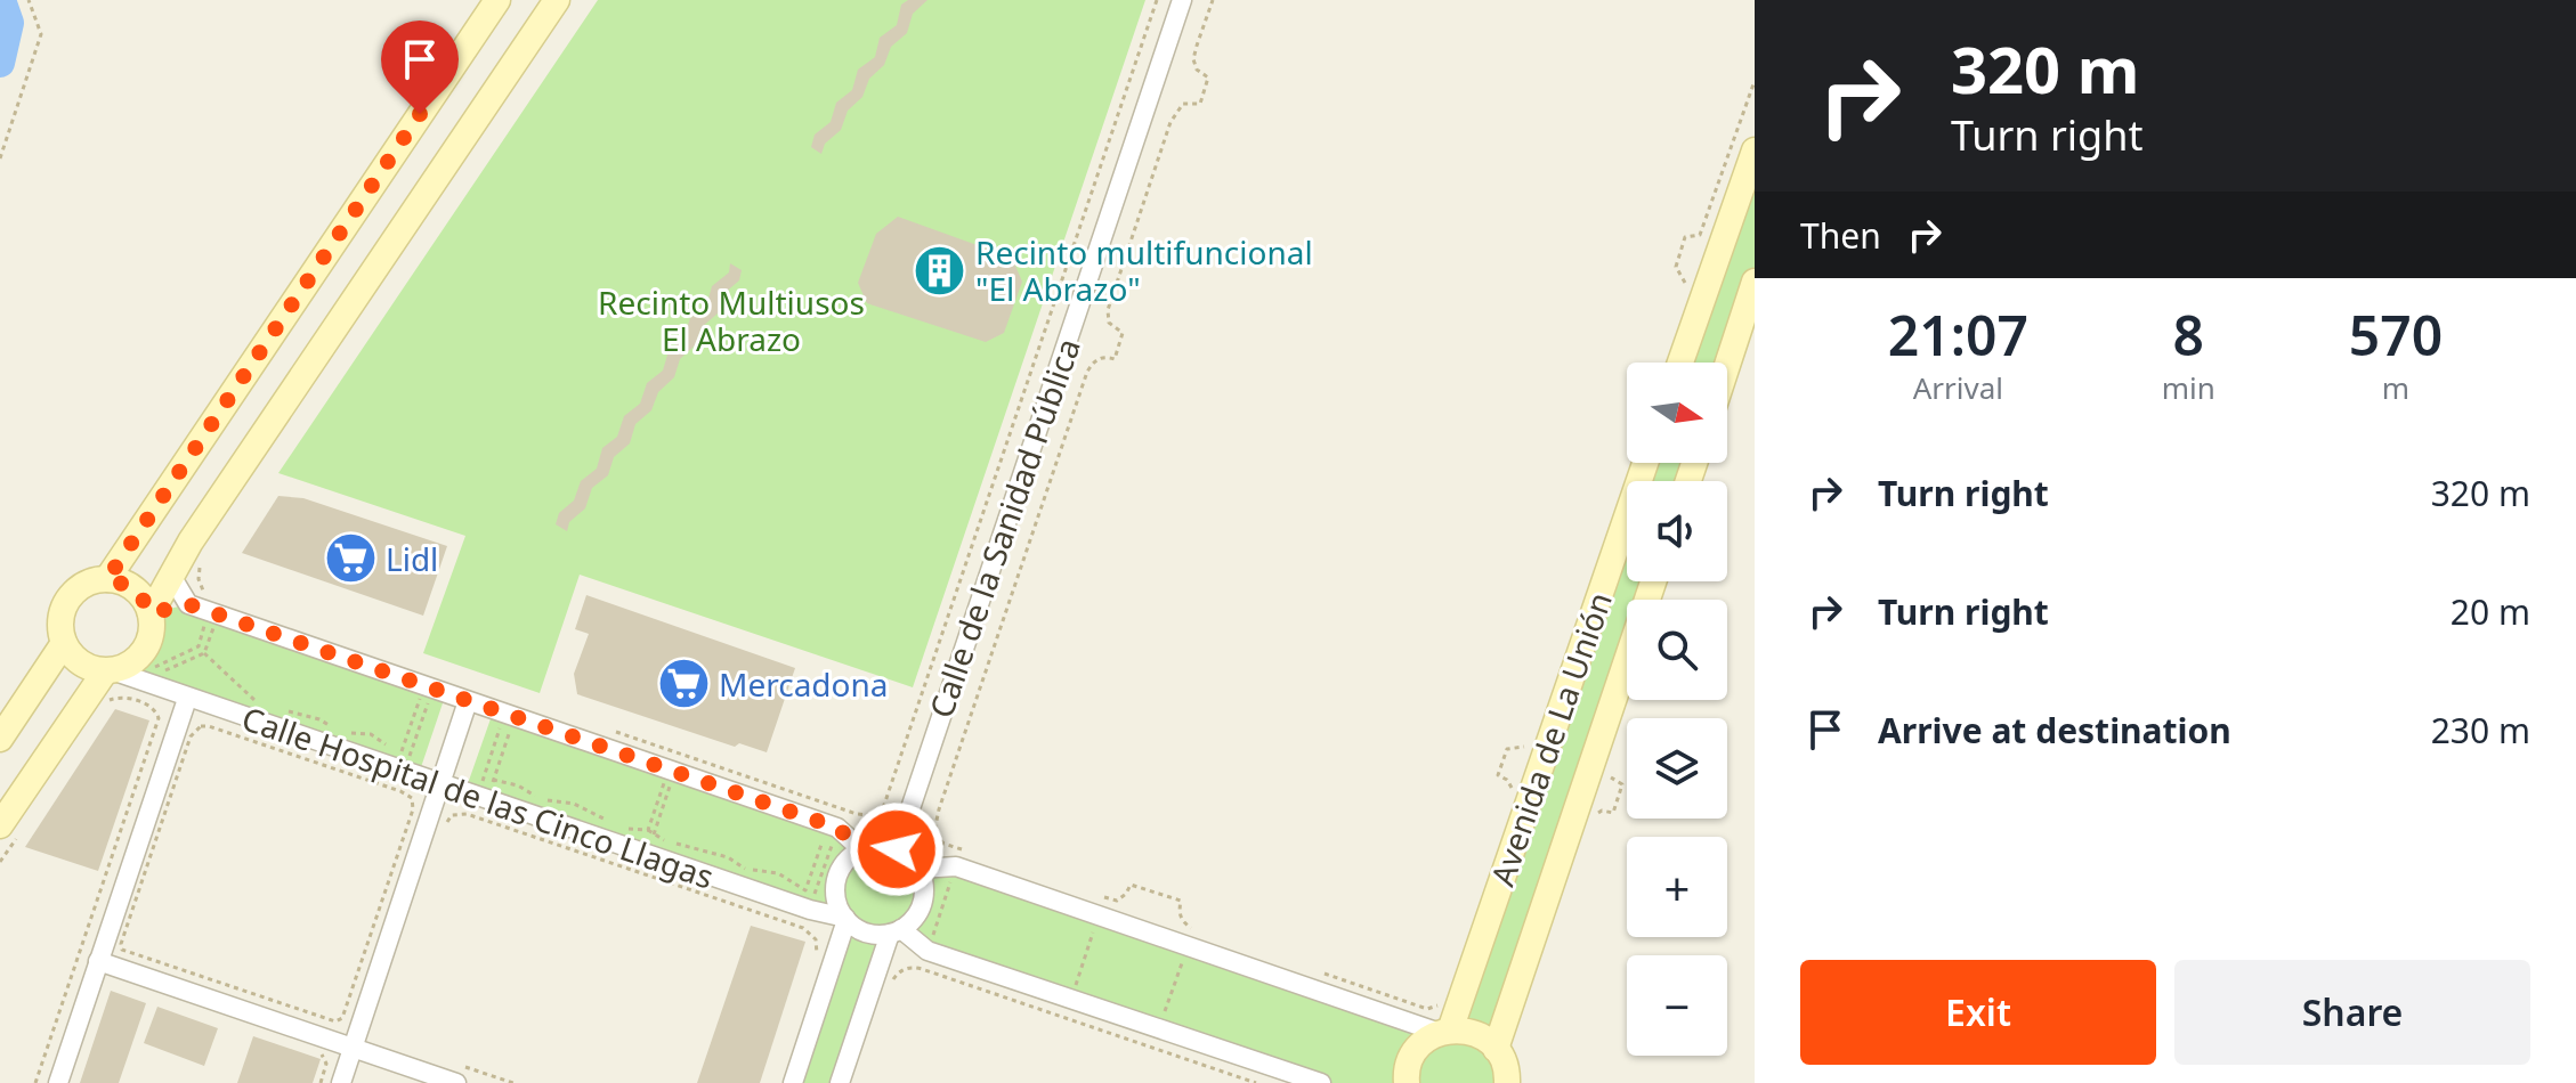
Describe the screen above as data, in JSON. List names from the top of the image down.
{
  "streets": {
    "main road": ["Avenida de La Unión"],
    "street": ["Calle de la Sanidad Pública", "Calle Hospital de las Cinco Llagas"]
  },
  "crossings": [
    ["Calle de la Sanidad Pública", "Calle Hospital de las Cinco Llagas"]
  ],
  "parks": ["Recinto Multiusos El Abrazo"],
  "places": {
    "building": ["Recinto multifuncional \"El Abrazo\""],
    "supermarket": ["Lidl", "Mercadona"]
  },
  "north": "right",
  "page": {
    "turn": ["320 m", "Turn right"],
    "then": "Then",
    "eta": [
      "21:07",
      "Arrival",
      "8",
      "min",
      "570",
      "m"
    ],
    "map_buttons": ["+", "−"],
    "list": [
      {
        "name": "Turn right",
        "value": "320 m"
      },
      {
        "name": "Turn right",
        "value": "20 m"
      },
      {
        "name": "Arrive at destination",
        "value": "230 m"
      }
    ],
    "buttons": ["Exit", "Share"]
  }
}
